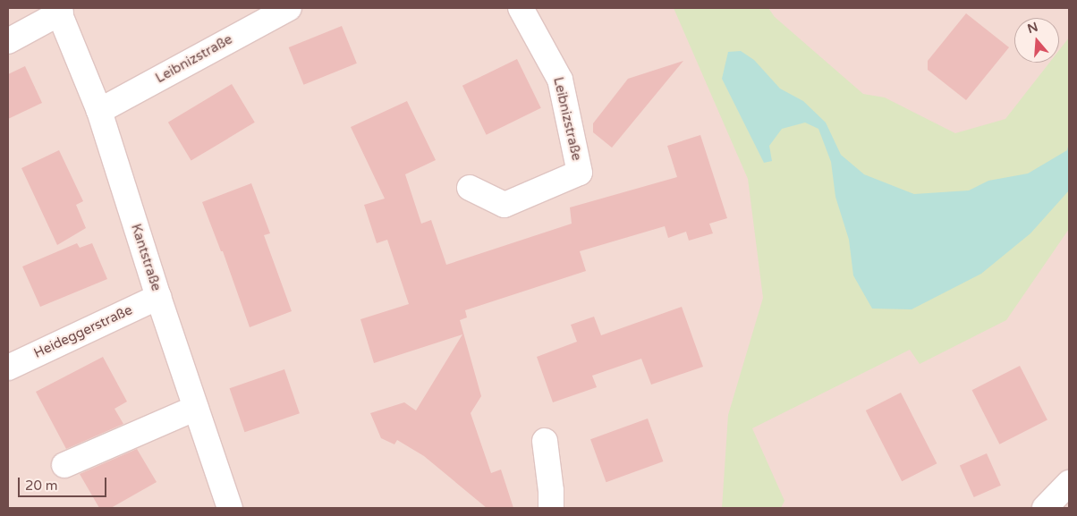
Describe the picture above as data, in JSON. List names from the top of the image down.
{
  "streets": {
    "street": ["Leibnizstraße", "Kantstraße", "Heideggerstraße"]
  },
  "crossings": [
    ["Leibnizstraße", "Kantstraße"],
    ["Kantstraße", "Heideggerstraße"]
  ],
  "scale_bar": "20 m",
  "north": "top"
}
